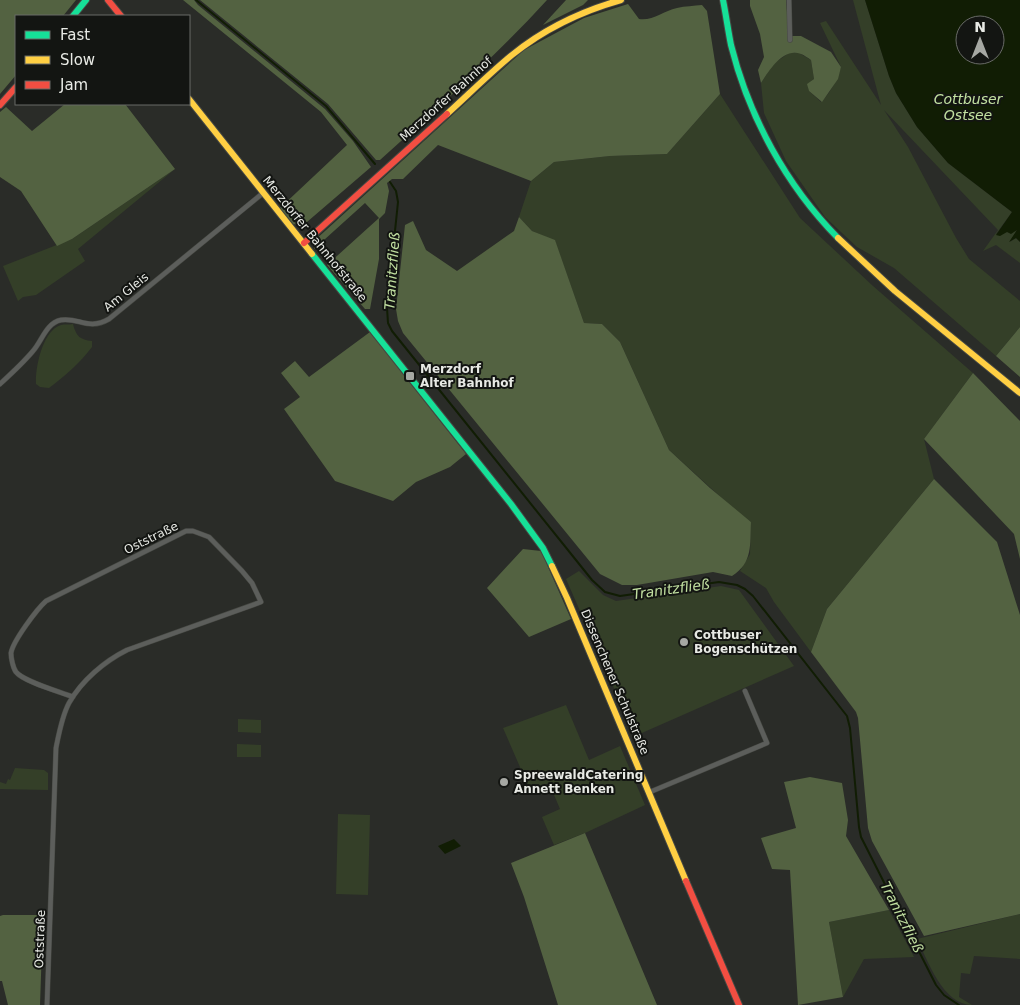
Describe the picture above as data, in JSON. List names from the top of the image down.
{
  "streets": {
    "street": [
      "Merzdorfer Bahnhof",
      "Merzdorfer Bahnhofstraße",
      "Am Gleis",
      "Oststraße",
      "Dissenchener Schulstraße"
    ]
  },
  "crossings": [
    ["Merzdorfer Bahnhof", "Merzdorfer Bahnhofstraße"],
    ["Merzdorfer Bahnhofstraße", "Am Gleis"],
    ["Merzdorfer Bahnhofstraße", "Dissenchener Schulstraße"]
  ],
  "water": ["Cottbuser Ostsee", "Tranitzfließ"],
  "places": {
    "transit": ["Merzdorf Alter Bahnhof"],
    "other": ["Cottbuser Bogenschützen", "SpreewaldCatering Annett Benken"]
  },
  "legend": ["Fast", "Slow", "Jam"],
  "north": "top"
}
